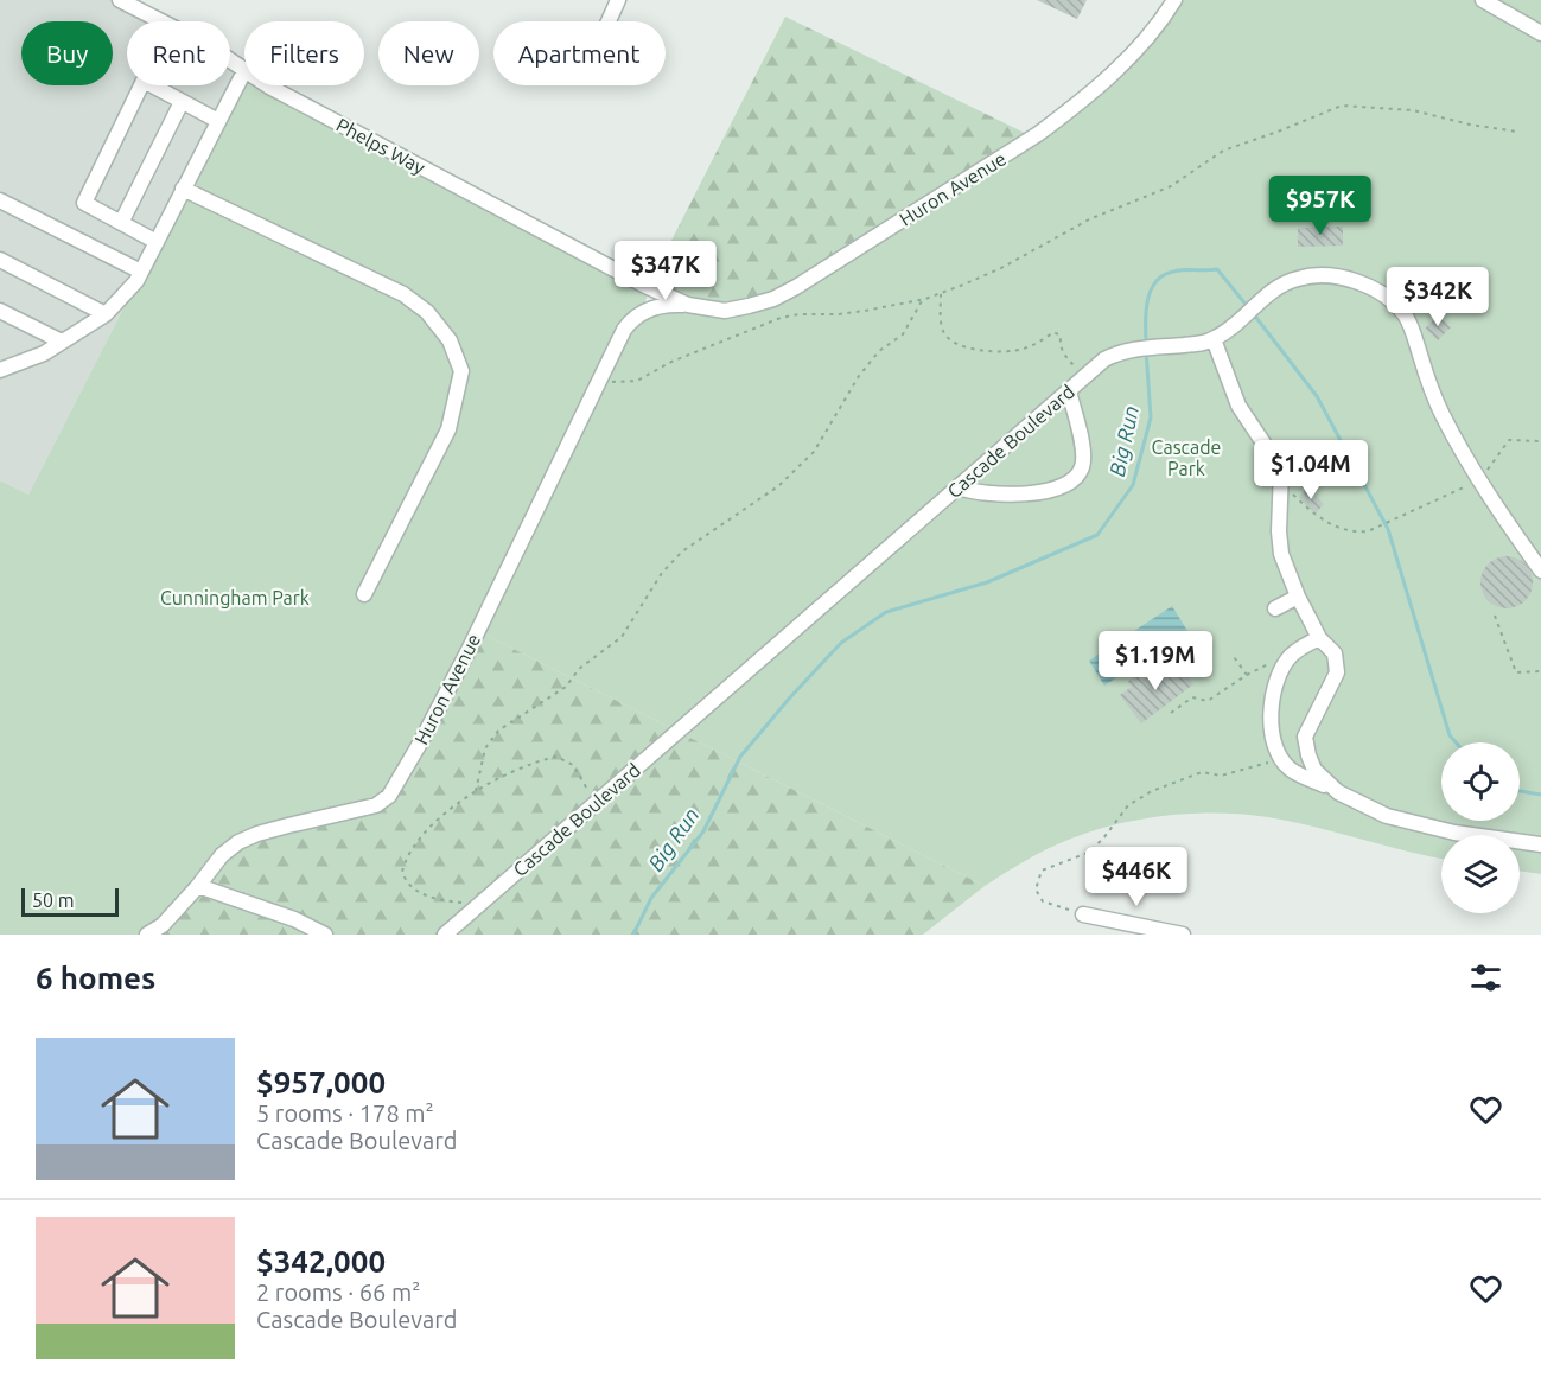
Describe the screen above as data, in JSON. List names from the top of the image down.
{
  "streets": {
    "street": ["Phelps Way", "Huron Avenue", "Cascade Boulevard"]
  },
  "crossings": [
    ["Phelps Way", "Huron Avenue"]
  ],
  "water": ["Big Run"],
  "parks": ["Cascade Park", "Cunningham Park"],
  "scale_bar": "50 m",
  "page": {
    "chip": [
      "Buy",
      "Rent",
      "Filters",
      "New",
      "Apartment"
    ],
    "price": [
      "$957K",
      "$347K",
      "$342K",
      "$1.04M",
      "$1.19M",
      "$446K"
    ],
    "scale": "50 m",
    "heading": "6 homes",
    "list": [
      {
        "name": "$957,000",
        "note": "5 rooms · 178 m² · Cascade Boulevard"
      },
      {
        "name": "$342,000",
        "note": "2 rooms · 66 m² · Cascade Boulevard"
      }
    ]
  }
}
